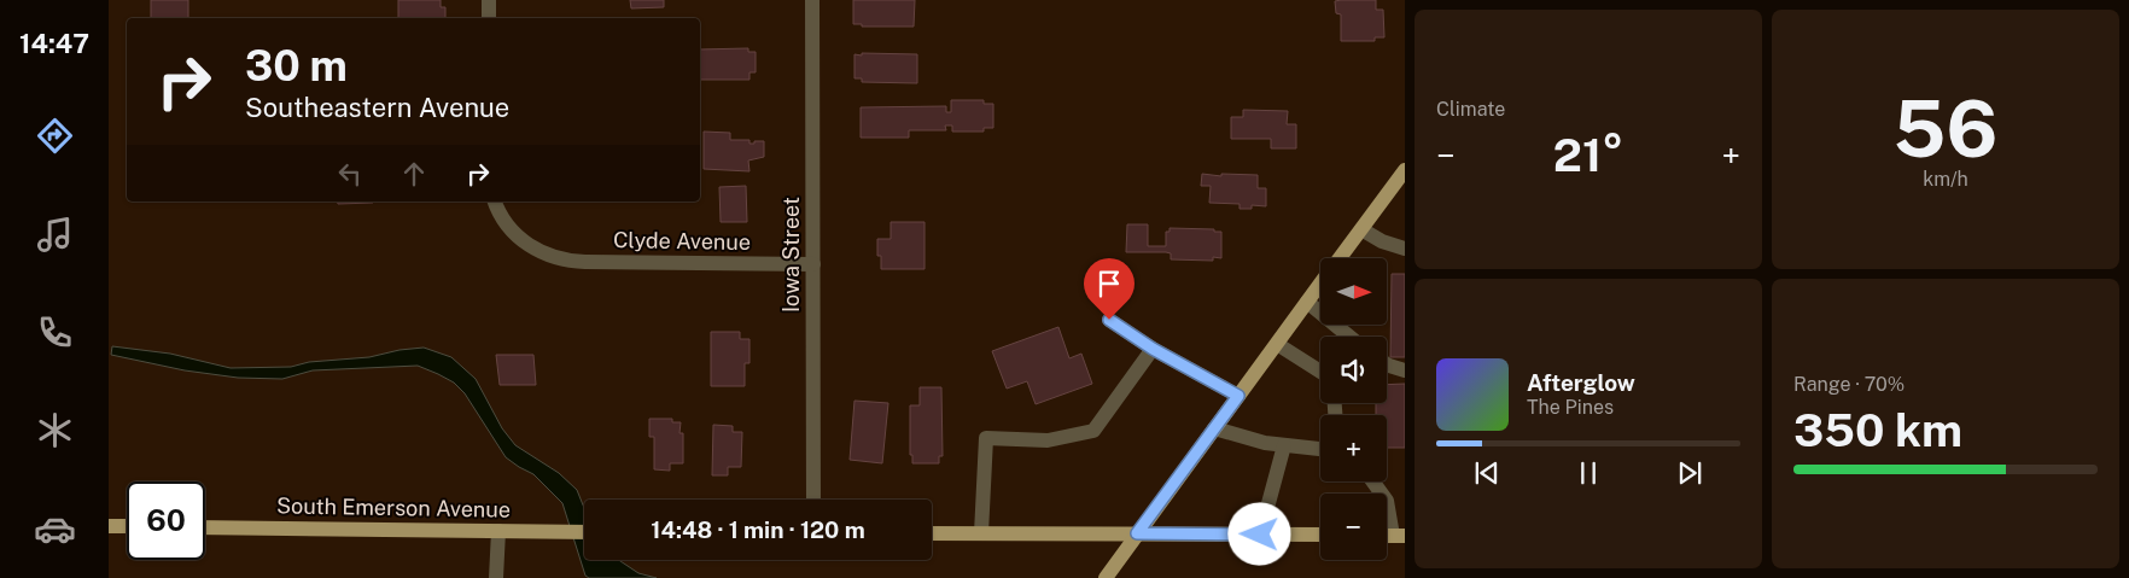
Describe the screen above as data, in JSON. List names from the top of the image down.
{
  "streets": {
    "main road": ["South Emerson Avenue"],
    "street": ["Clyde Avenue", "Iowa Street"]
  },
  "crossings": [
    ["Clyde Avenue", "Iowa Street"]
  ],
  "north": "right",
  "page": {
    "tabs": "14:47",
    "tile": [
      "Climate",
      ["56", "km/h"],
      ["Range · 70%", "350 km"]
    ],
    "turn": ["30 m", "Southeastern Avenue"],
    "heat": ["−", "21°", "+"],
    "map_buttons": ["+", "−"],
    "song": ["Afterglow", "The Pines"],
    "limit": "60",
    "trip": "14:48 · 1 min · 120 m"
  }
}
